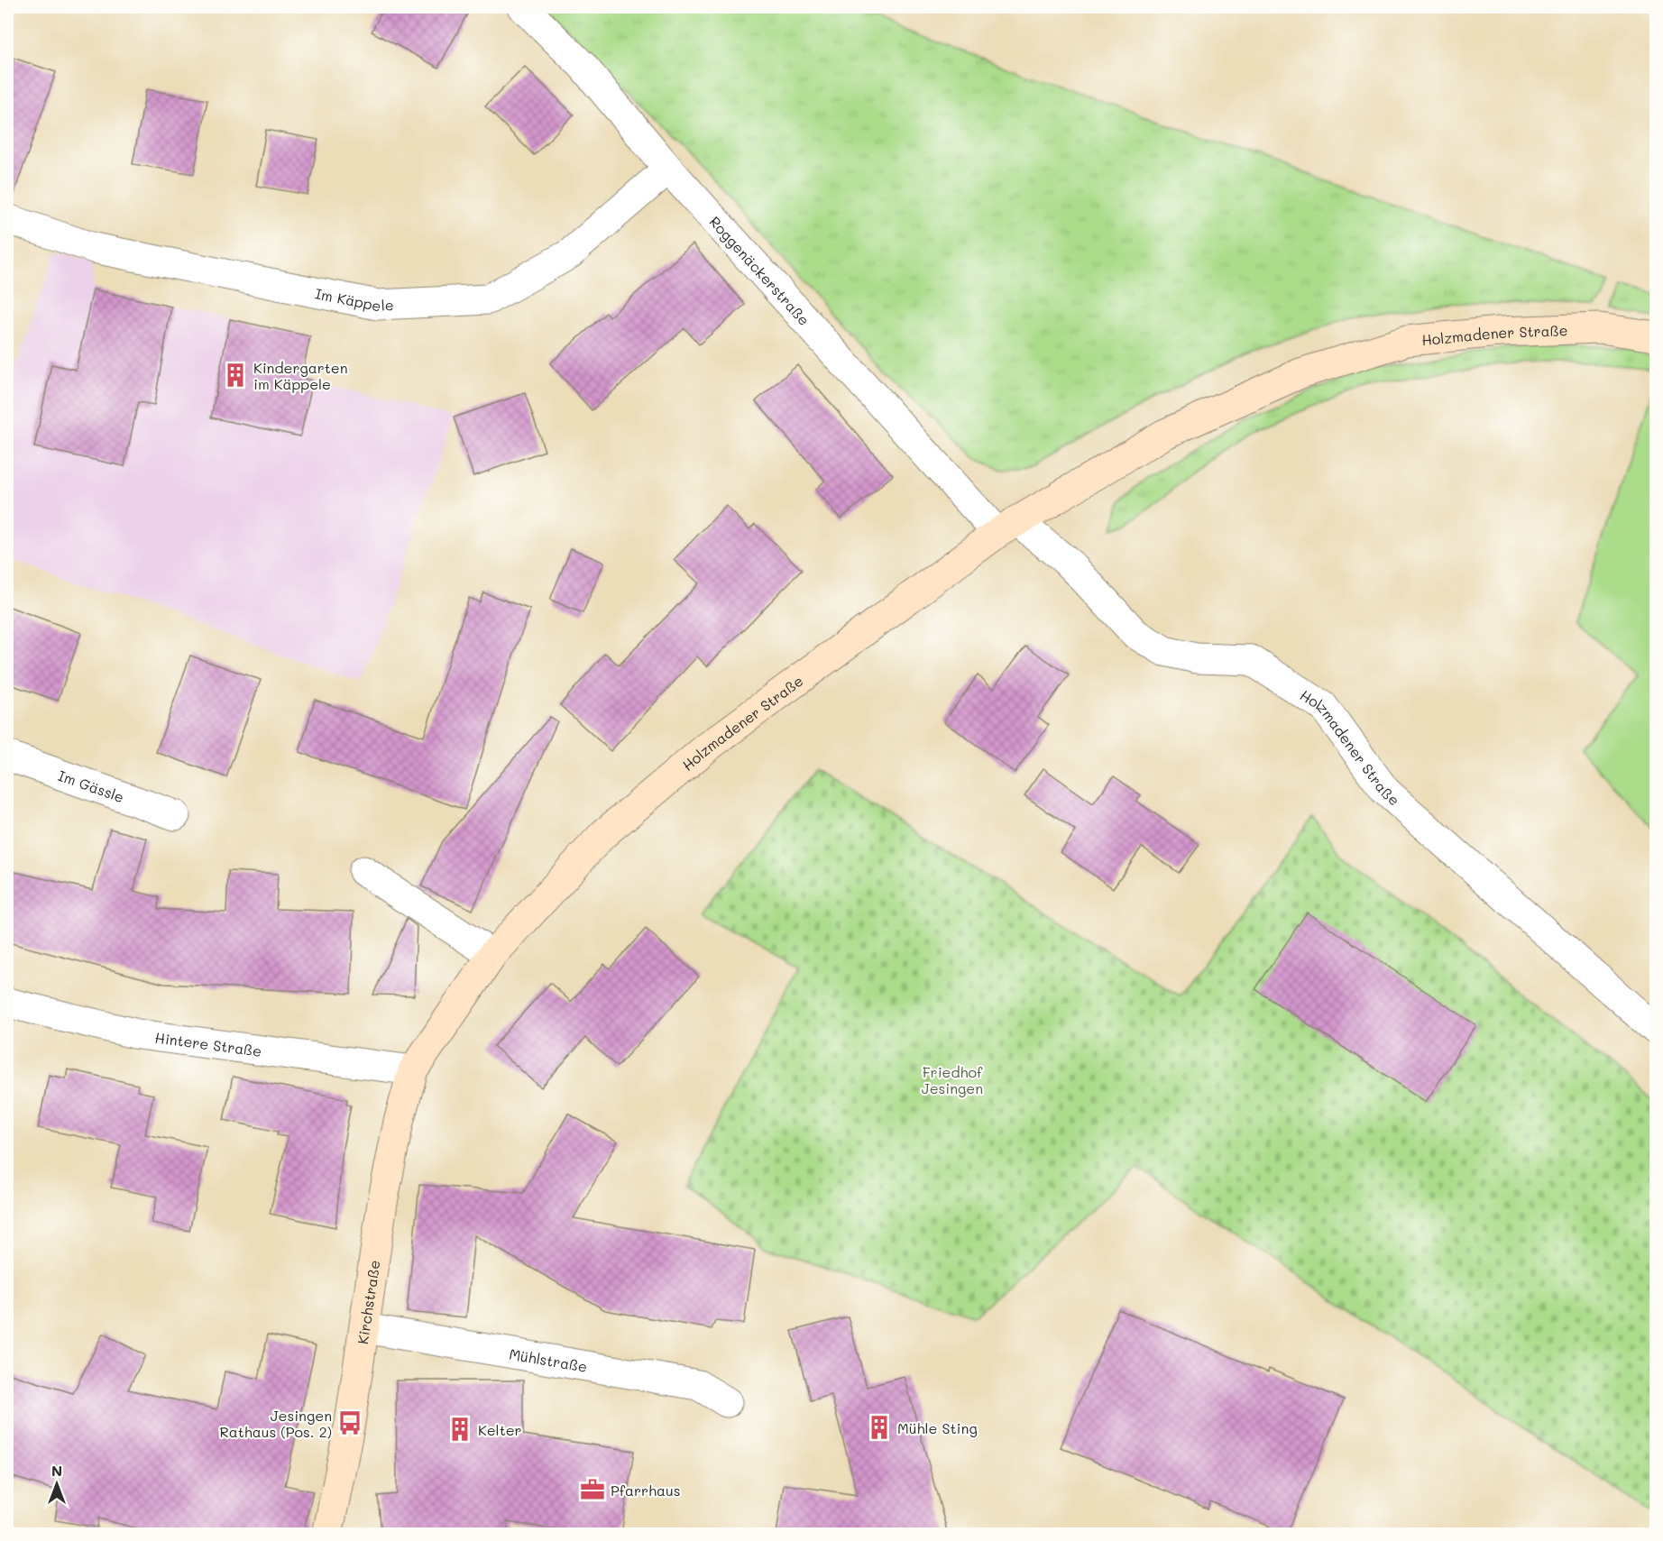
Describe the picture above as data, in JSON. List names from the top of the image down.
{
  "streets": {
    "street": [
      "Roggenäckerstraße",
      "Im Käppele",
      "Holzmadener Straße",
      "Im Gässle",
      "Hintere Straße",
      "Kirchstraße",
      "Mühlstraße"
    ]
  },
  "crossings": [
    ["Roggenäckerstraße", "Im Käppele"],
    ["Roggenäckerstraße", "Holzmadener Straße"],
    ["Holzmadener Straße", "Hintere Straße"],
    ["Holzmadener Straße", "Kirchstraße"],
    ["Hintere Straße", "Kirchstraße"],
    ["Kirchstraße", "Mühlstraße"]
  ],
  "parks": ["Friedhof Jesingen"],
  "places": {
    "building": ["Kindergarten im Käppele", "Mühle Sting", "Kelter"],
    "bus stop": ["Jesingen Rathaus (Pos. 2)"],
    "office": ["Pfarrhaus"]
  },
  "north": "top"
}
